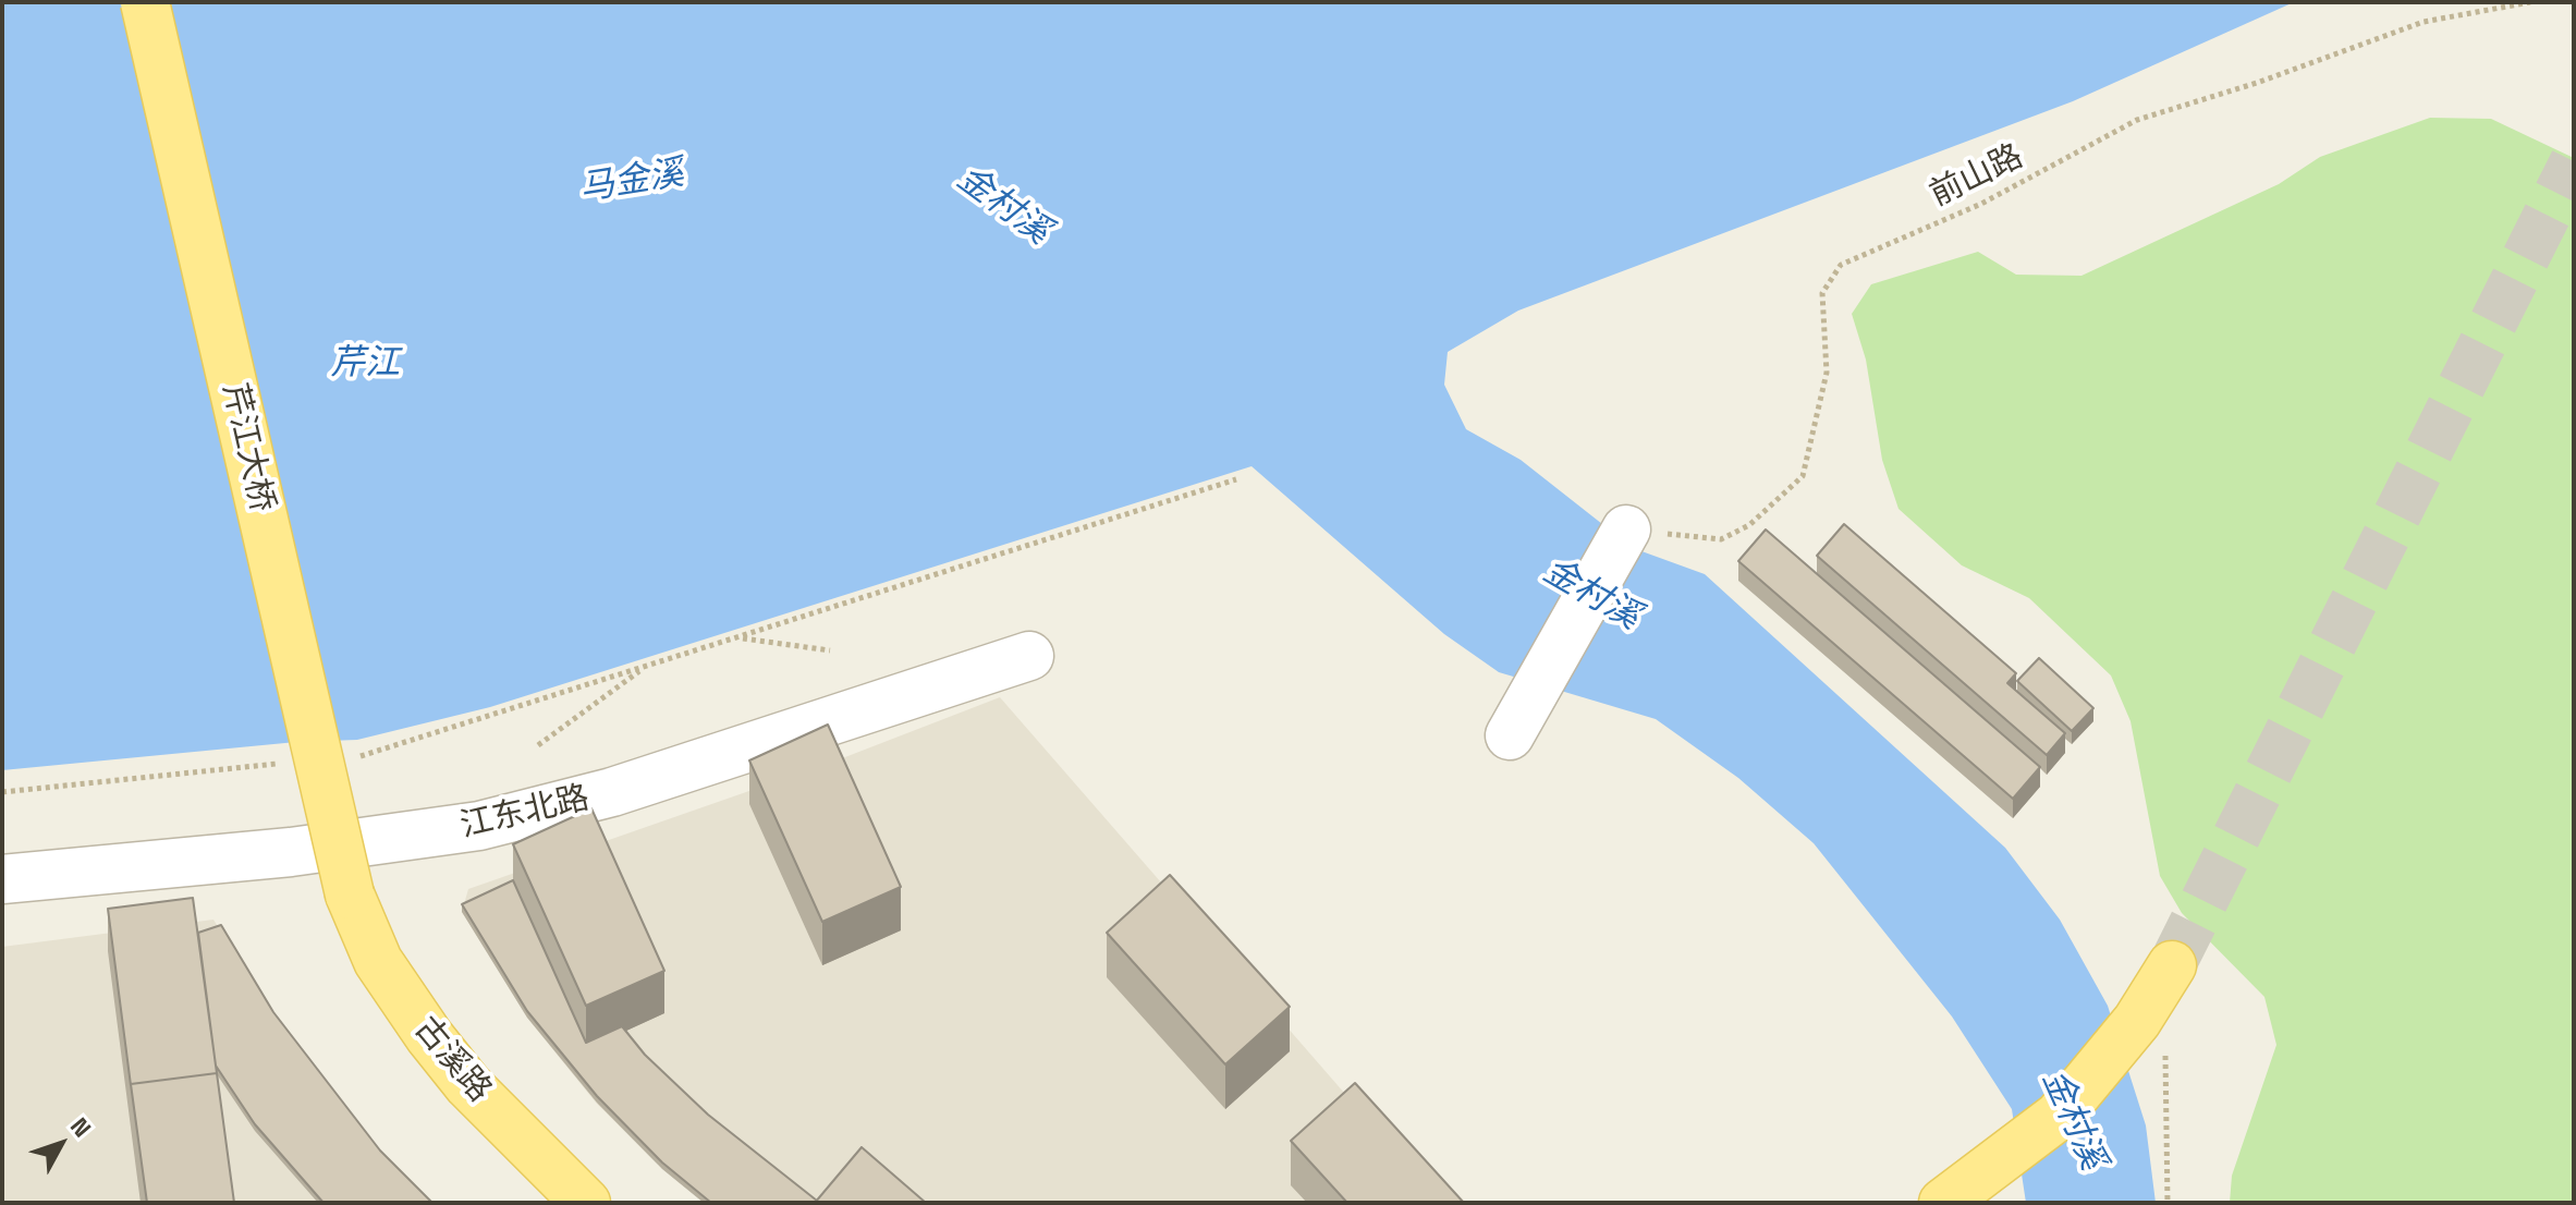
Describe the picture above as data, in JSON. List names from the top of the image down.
{
  "streets": {
    "main road": ["芹江大桥", "古溪路"],
    "street": ["江东北路"],
    "path": ["前山路"]
  },
  "crossings": [
    ["芹江大桥", "古溪路"]
  ],
  "water": ["马金溪", "金村溪", "芹江"],
  "north": "top right"
}
